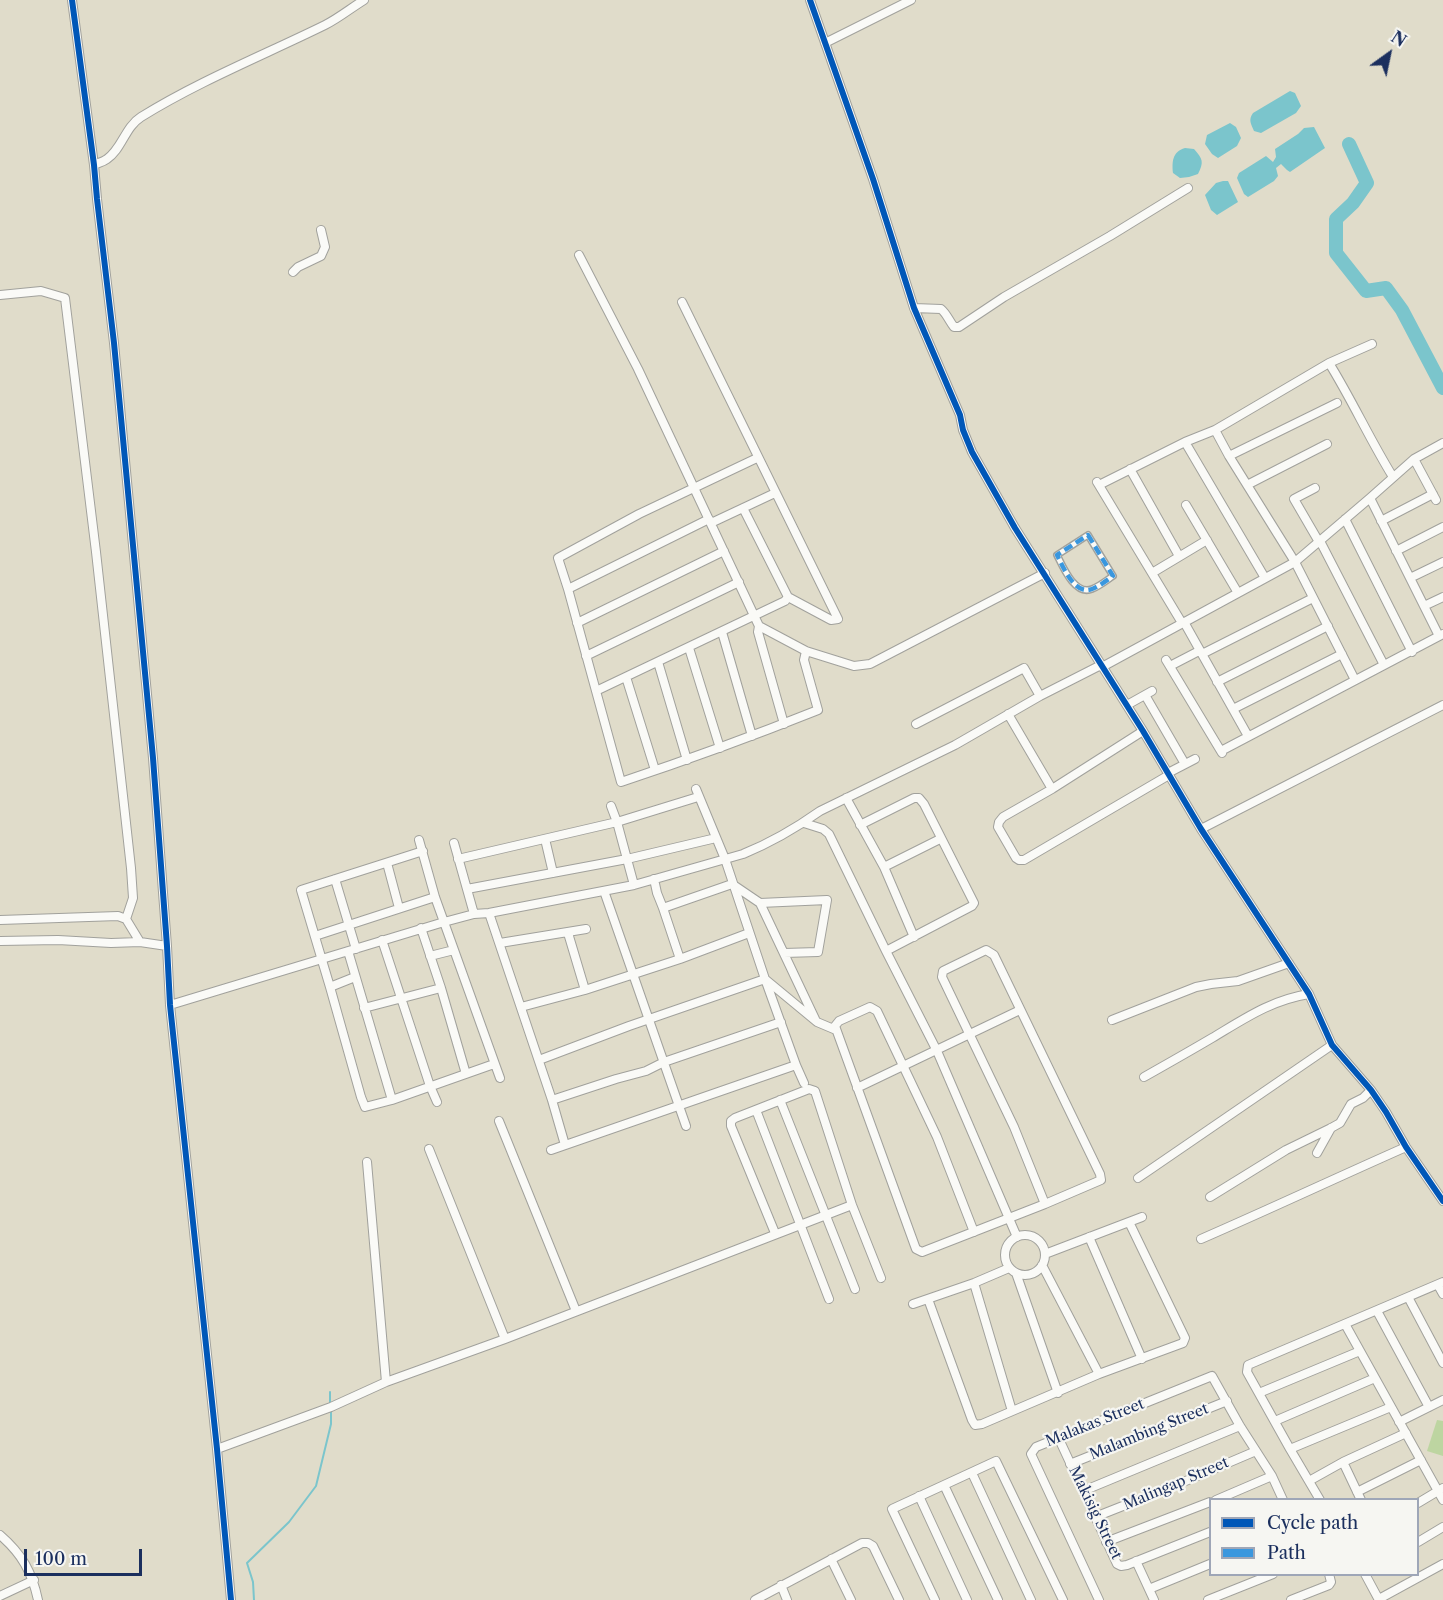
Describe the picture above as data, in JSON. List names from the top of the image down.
{
  "streets": {
    "street": [
      "Malakas Street",
      "Malambing Street",
      "Malingap Street",
      "Makisig Street"
    ]
  },
  "crossings": [
    ["Malakas Street", "Malambing Street"],
    ["Malakas Street", "Makisig Street"],
    ["Malambing Street", "Makisig Street"],
    ["Malingap Street", "Makisig Street"]
  ],
  "legend": ["Cycle path", "Path"],
  "scale_bar": "100 m",
  "north": "top right"
}
